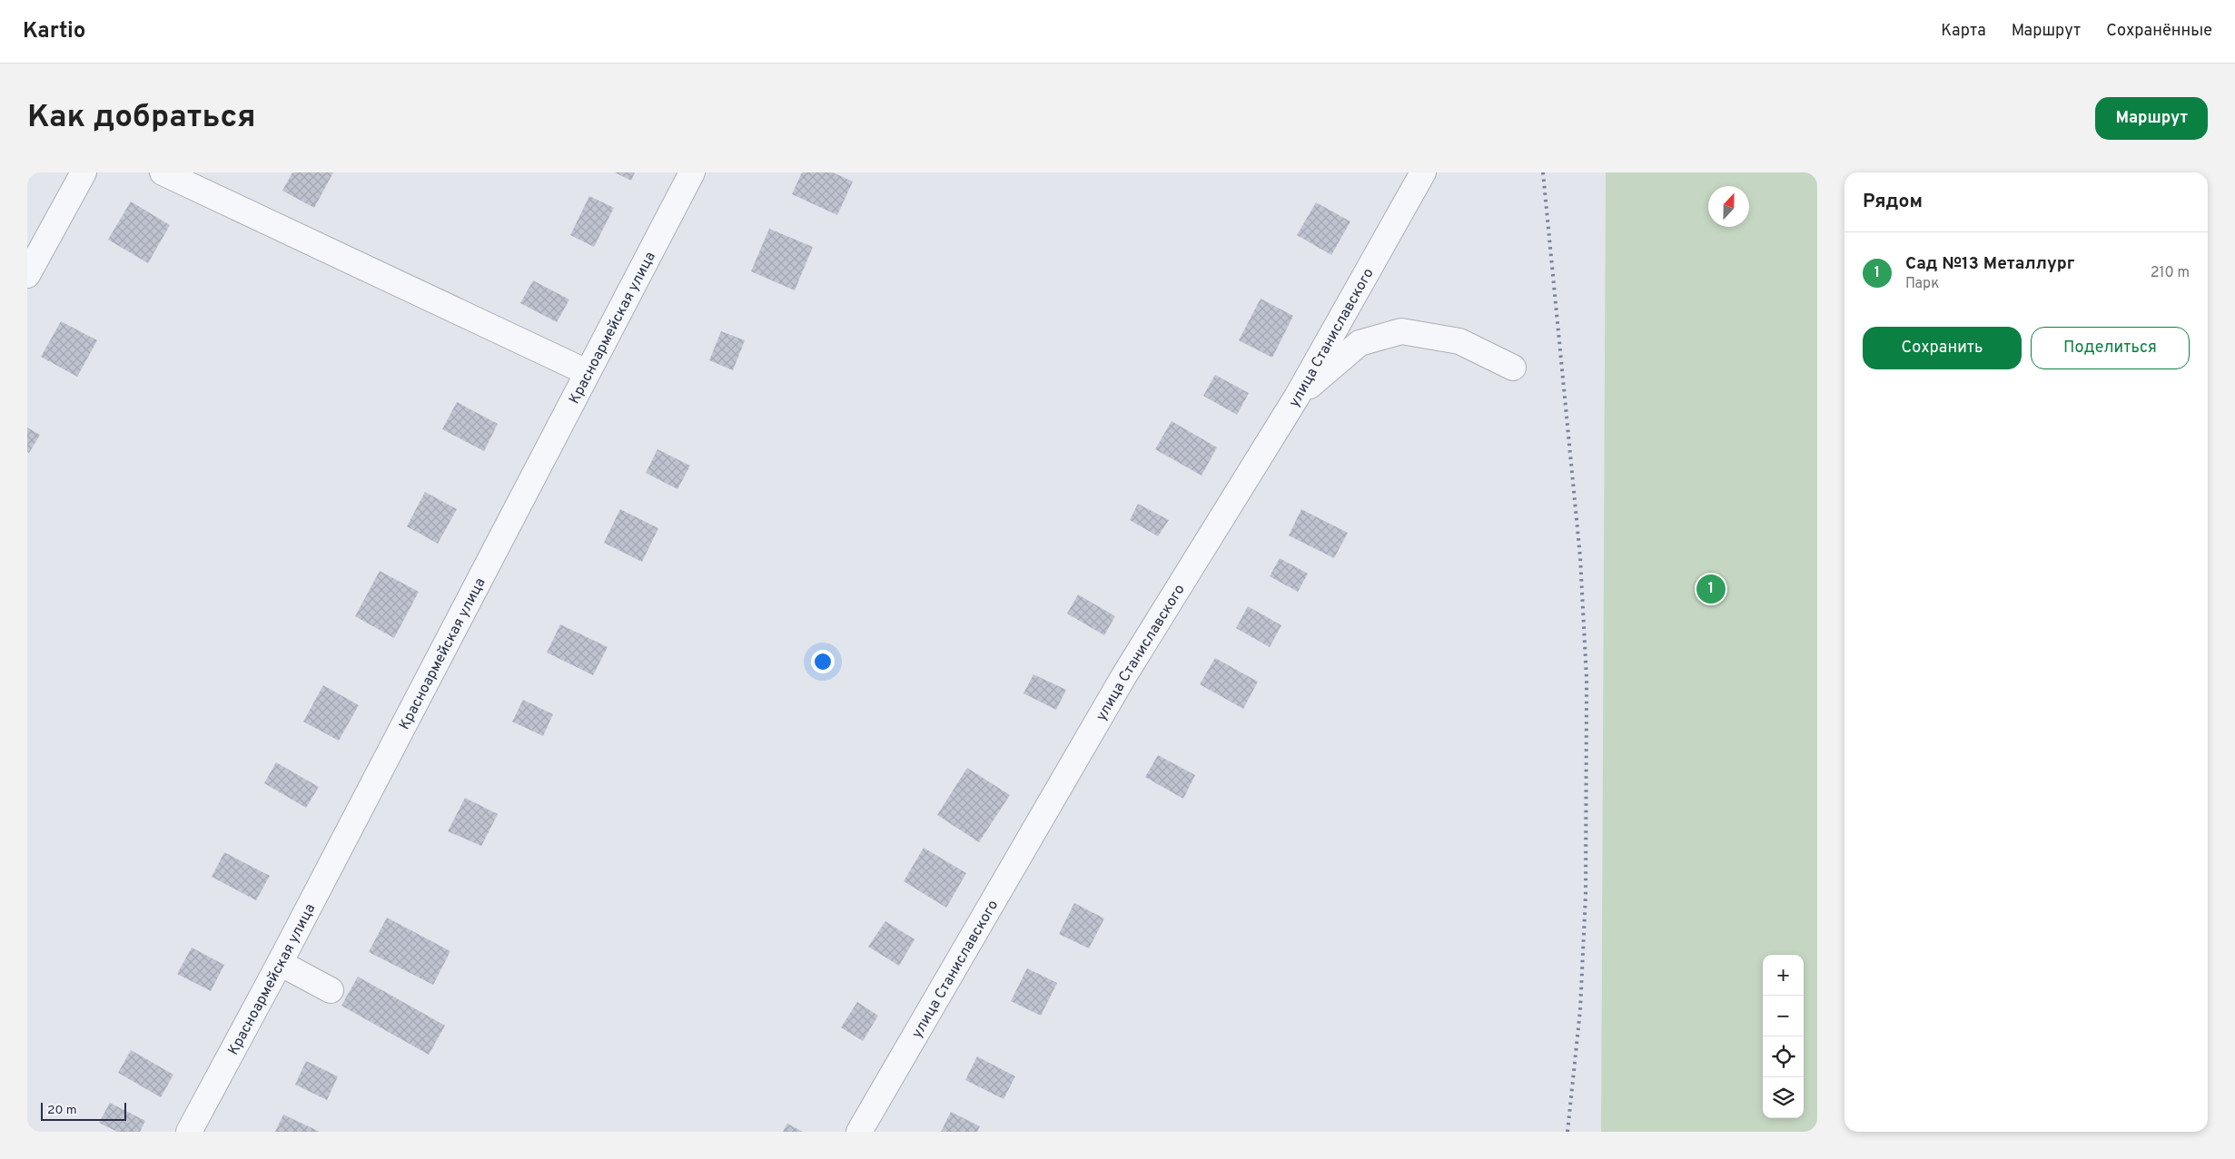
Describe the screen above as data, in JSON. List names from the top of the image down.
{
  "streets": {
    "street": ["Красноармейская улица", "улица Станиславского"]
  },
  "scale_bar": "20 m",
  "north": "top",
  "page": {
    "header": "Kartio",
    "nav": ["Карта", "Маршрут", "Сохранённые"],
    "buttons": [
      "Маршрут",
      ["Сохранить", "Поделиться"]
    ],
    "title": "Как добраться",
    "heading": "Рядом",
    "list": [
      {
        "mark": "1",
        "name": "Сад №13 Металлург",
        "note": "Парк",
        "value": "210 m"
      }
    ],
    "pins": "1",
    "map_buttons": ["+", "−"],
    "scale": "20 m"
  }
}
